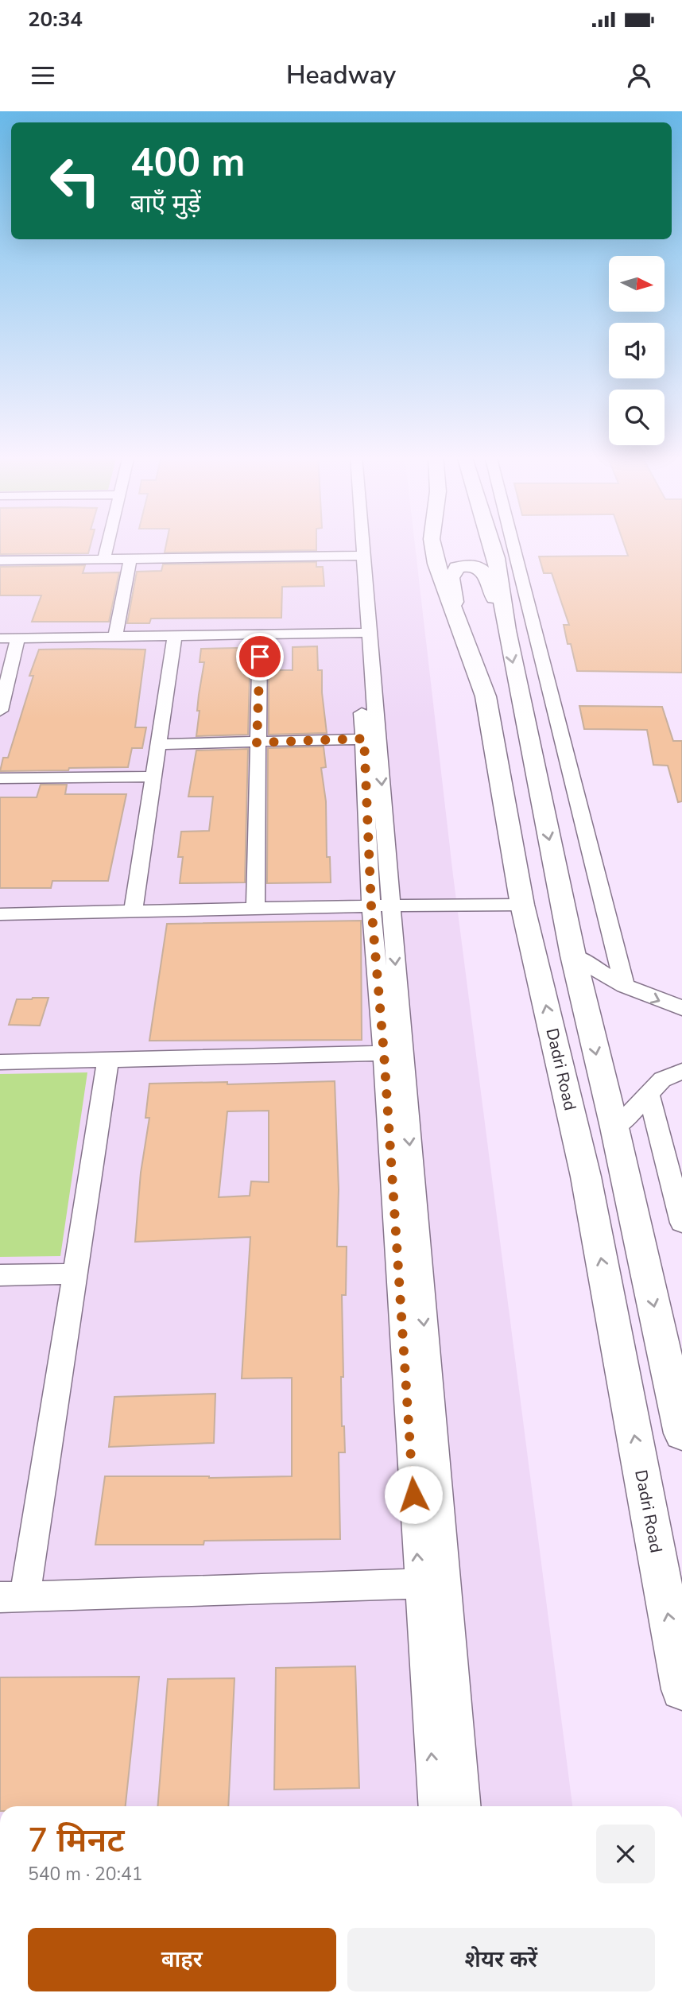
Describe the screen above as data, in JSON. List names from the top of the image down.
{
  "streets": {
    "main road": ["Dadri Road"]
  },
  "north": "right",
  "page": {
    "status": "20:34",
    "header": "Headway",
    "turn": ["400 m", "बाएँ मुड़ें"],
    "heading": ["7 मिनट", "540 m · 20:41"],
    "buttons": ["बाहर", "शेयर करें"]
  }
}
